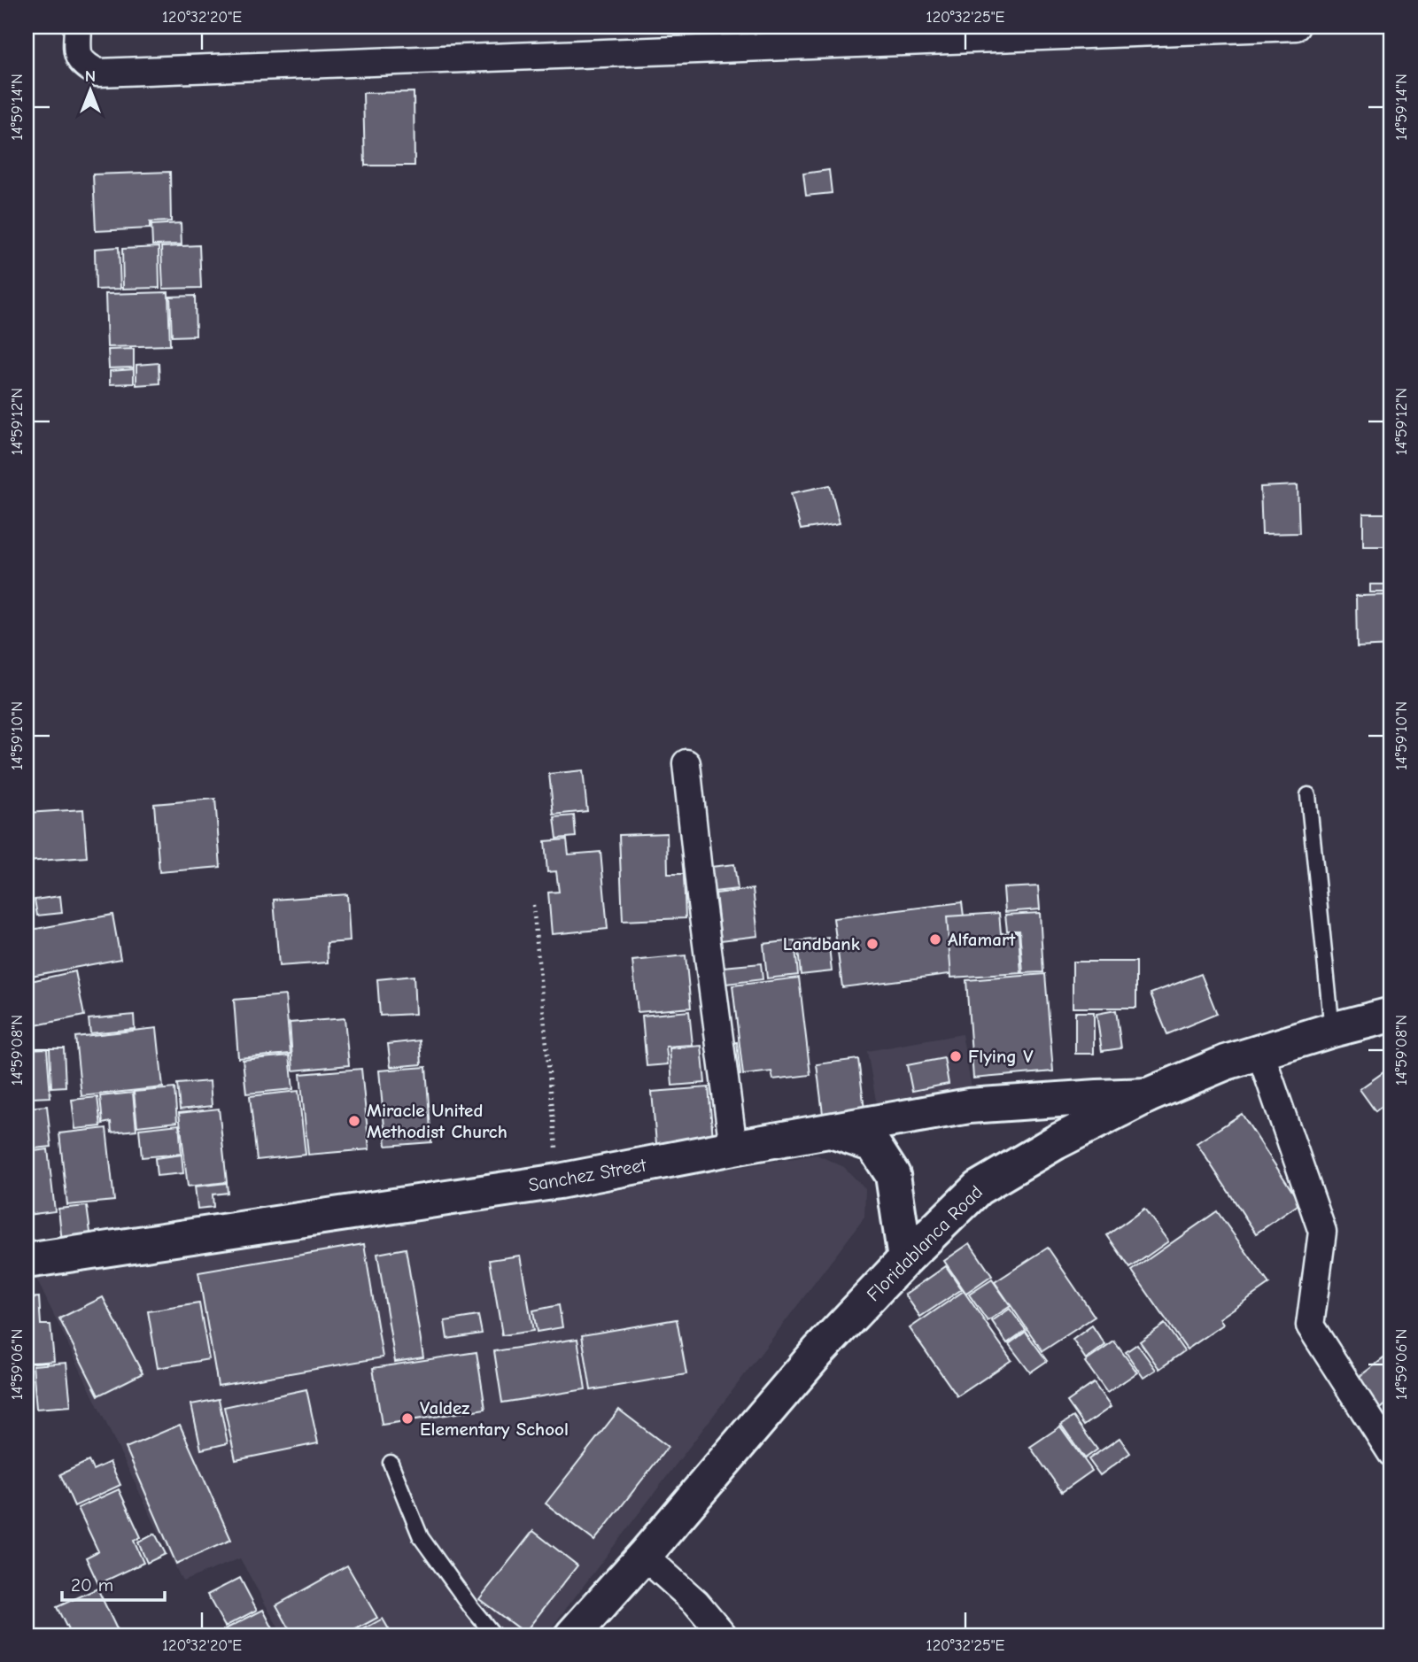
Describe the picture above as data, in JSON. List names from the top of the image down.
{
  "streets": {
    "street": ["Sanchez Street", "Floridablanca Road"]
  },
  "crossings": [
    ["Sanchez Street", "Floridablanca Road"]
  ],
  "places": [
    "Alfamart",
    "Landbank",
    "Flying V",
    "Miracle United Methodist Church",
    "Valdez Elementary School"
  ],
  "scale_bar": "20 m",
  "north": "top",
  "coordinates": [
    "120°32'20\"E",
    "120°32'25\"E",
    "14°59'14\"N",
    "14°59'12\"N",
    "14°59'10\"N",
    "14°59'08\"N",
    "14°59'06\"N"
  ]
}
